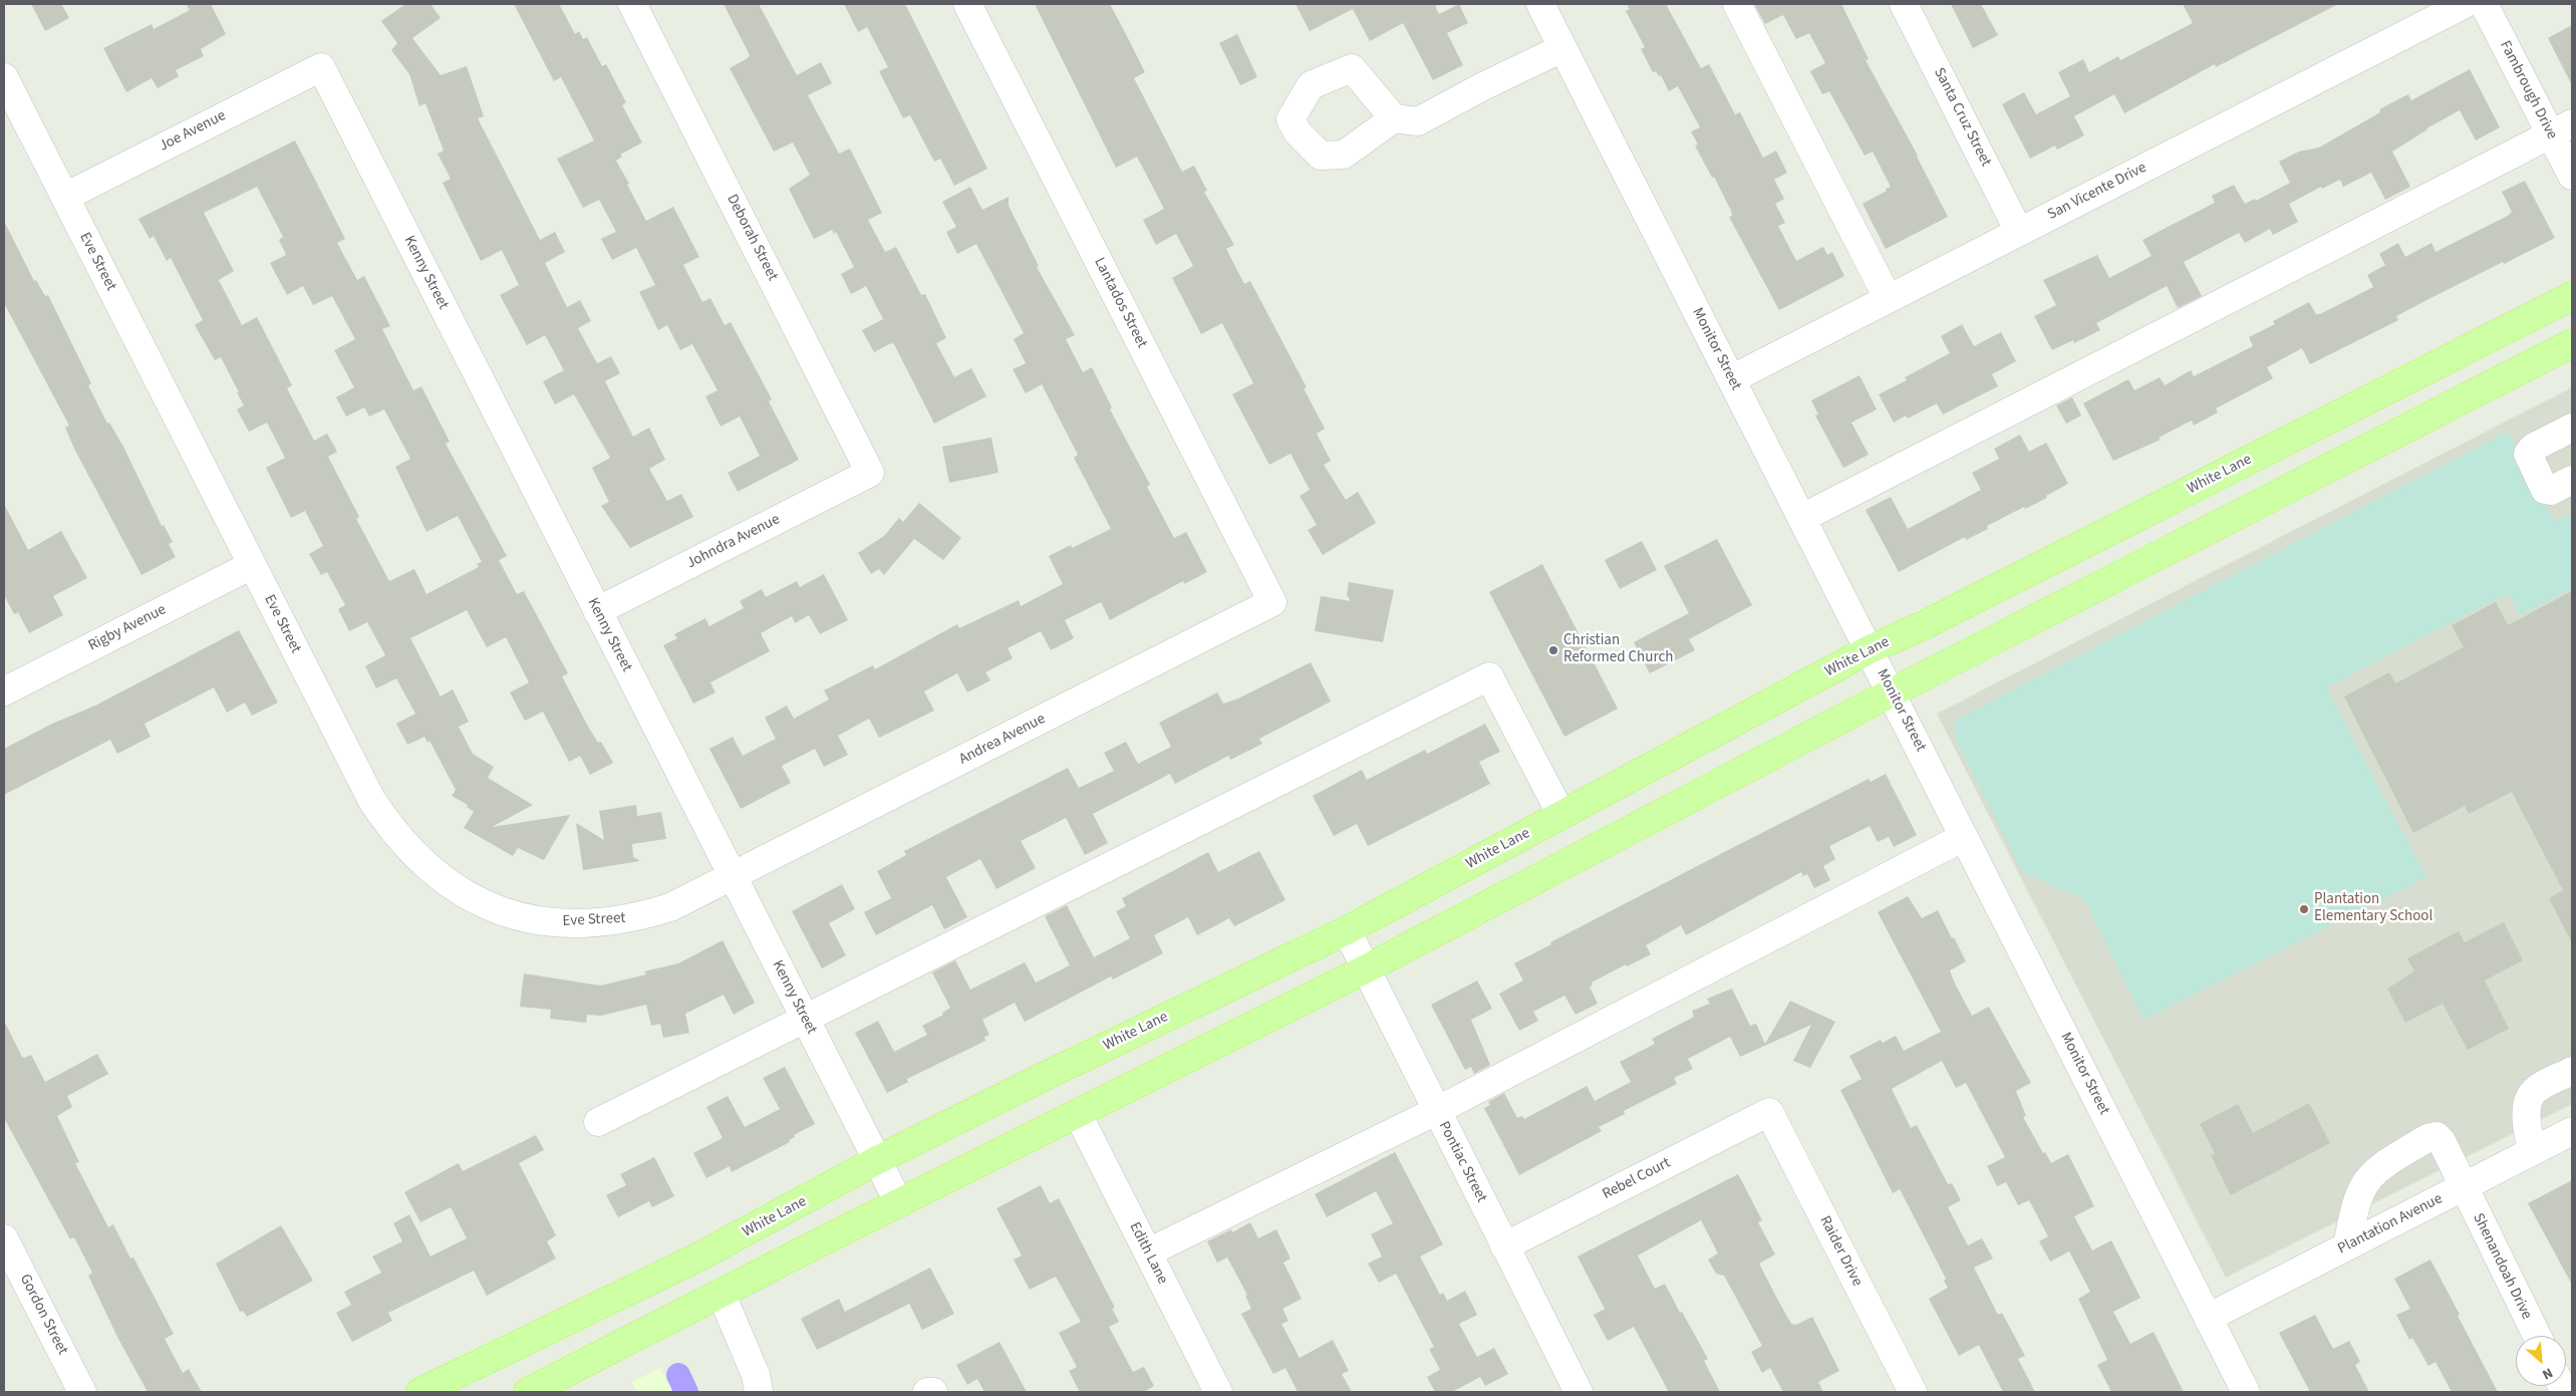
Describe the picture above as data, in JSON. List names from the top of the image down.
{
  "streets": {
    "main road": ["White Lane"],
    "street": [
      "Fambrough Drive",
      "Santa Cruz Street",
      "Joe Avenue",
      "San Vicente Drive",
      "Deborah Street",
      "Eve Street",
      "Kenny Street",
      "Lantados Street",
      "Monitor Street",
      "Johndra Avenue",
      "Rigby Avenue",
      "Andrea Avenue",
      "Pontiac Street",
      "Rebel Court",
      "Plantation Avenue",
      "Raider Drive",
      "Edith Lane",
      "Shenandoah Drive",
      "Gordon Street"
    ]
  },
  "crossings": [
    ["Santa Cruz Street", "San Vicente Drive"],
    ["Joe Avenue", "Eve Street"],
    ["Joe Avenue", "Kenny Street"],
    ["San Vicente Drive", "Monitor Street"],
    ["Deborah Street", "Johndra Avenue"],
    ["Eve Street", "Kenny Street"],
    ["Eve Street", "Rigby Avenue"],
    ["Eve Street", "Andrea Avenue"],
    ["Kenny Street", "White Lane"],
    ["Kenny Street", "Johndra Avenue"],
    ["Kenny Street", "Andrea Avenue"],
    ["Lantados Street", "Andrea Avenue"],
    ["Monitor Street", "White Lane"],
    ["Monitor Street", "Plantation Avenue"],
    ["White Lane", "Pontiac Street"],
    ["Pontiac Street", "Rebel Court"],
    ["Rebel Court", "Raider Drive"],
    ["Plantation Avenue", "Shenandoah Drive"]
  ],
  "places": ["Christian Reformed Church", "Plantation Elementary School"],
  "north": "bottom right"
}
